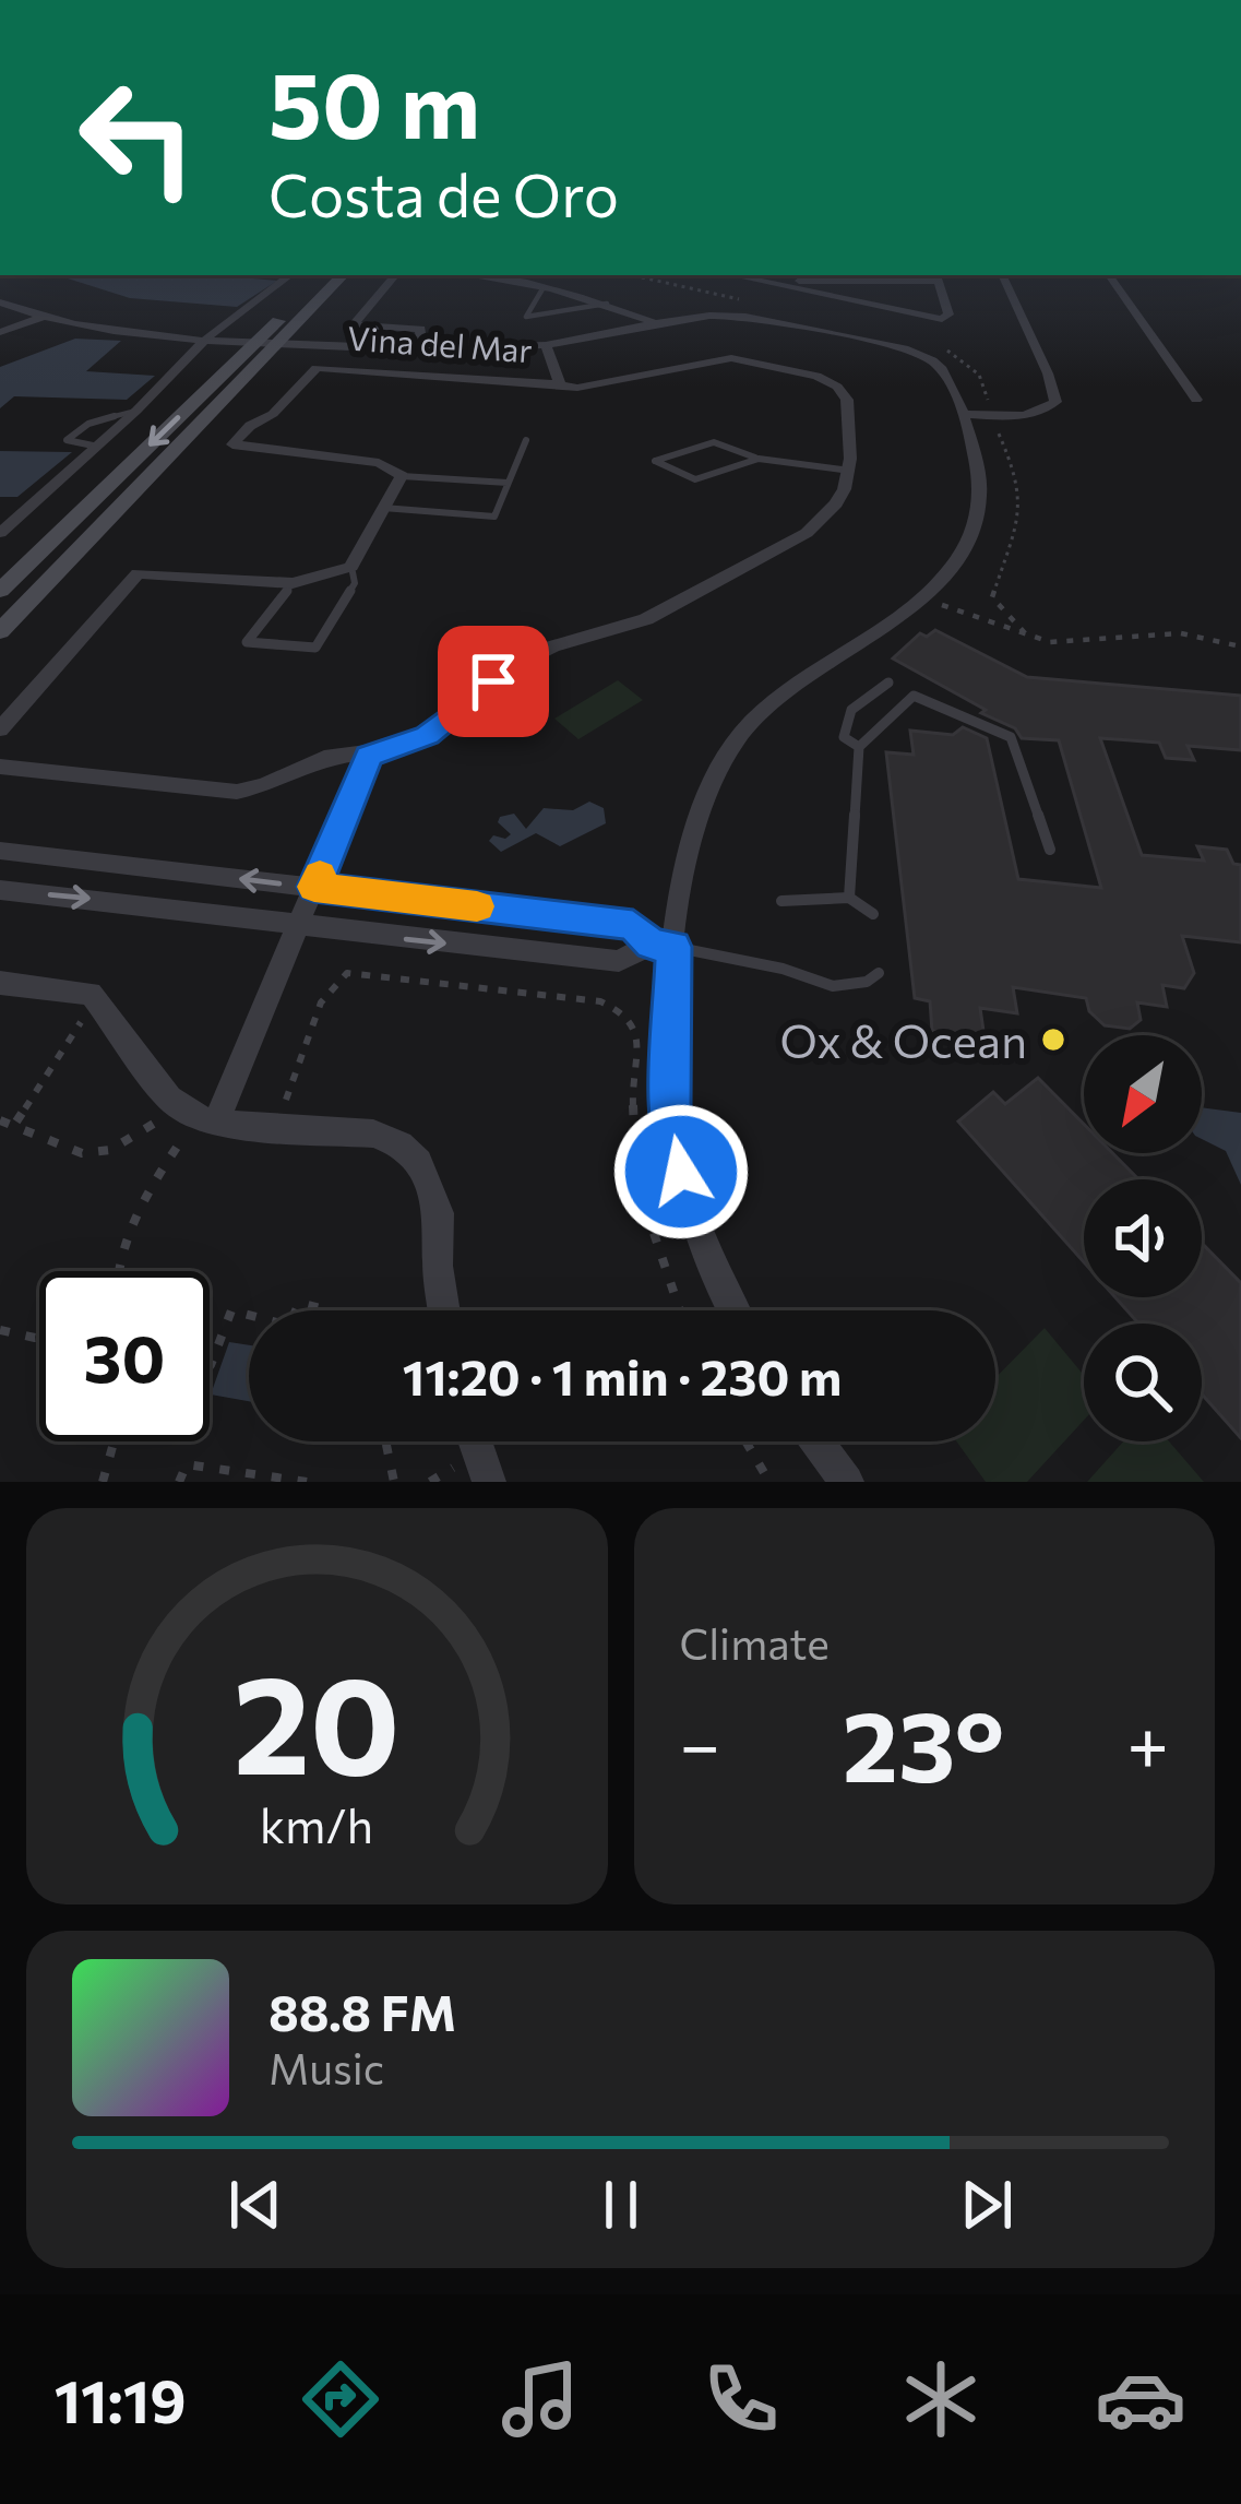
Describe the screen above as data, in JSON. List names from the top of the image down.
{
  "streets": {
    "street": ["Vina del Mar"]
  },
  "places": ["Ox & Ocean"],
  "north": "bottom left",
  "page": {
    "turn": ["50 m", "Costa de Oro"],
    "limit": "30",
    "trip": "11:20 · 1 min · 230 m",
    "tile": "Climate",
    "heat": ["−", "23°", "+"],
    "song": ["88.8 FM", "Music"],
    "tabs": "11:19",
    "gauge": ["20", "km/h"]
  }
}
